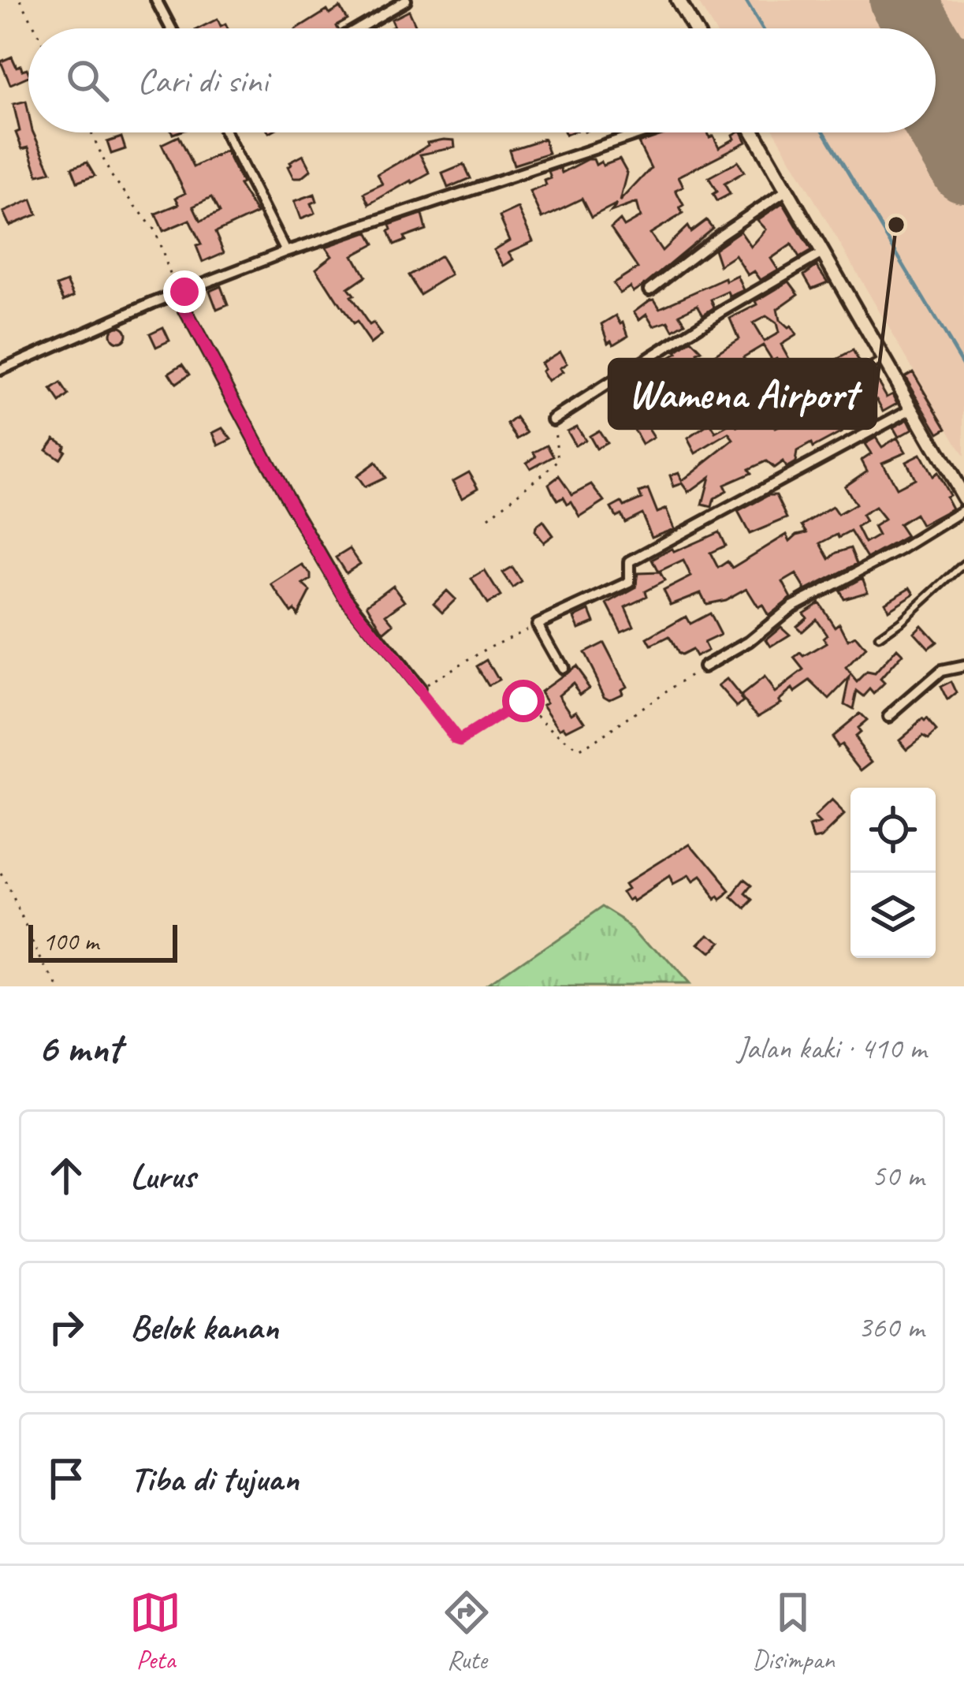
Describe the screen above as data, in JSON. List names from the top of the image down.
{
  "places": ["Wamena Airport"],
  "scale_bar": "100 m",
  "page": {
    "search": "Cari di sini",
    "scale": "100 m",
    "heading": ["6 mnt", "Jalan kaki · 410 m"],
    "list": [
      ["Lurus", "50 m"],
      ["Belok kanan", "360 m"],
      "Tiba di tujuan"
    ],
    "nav": ["Peta", "Rute", "Disimpan"]
  }
}
